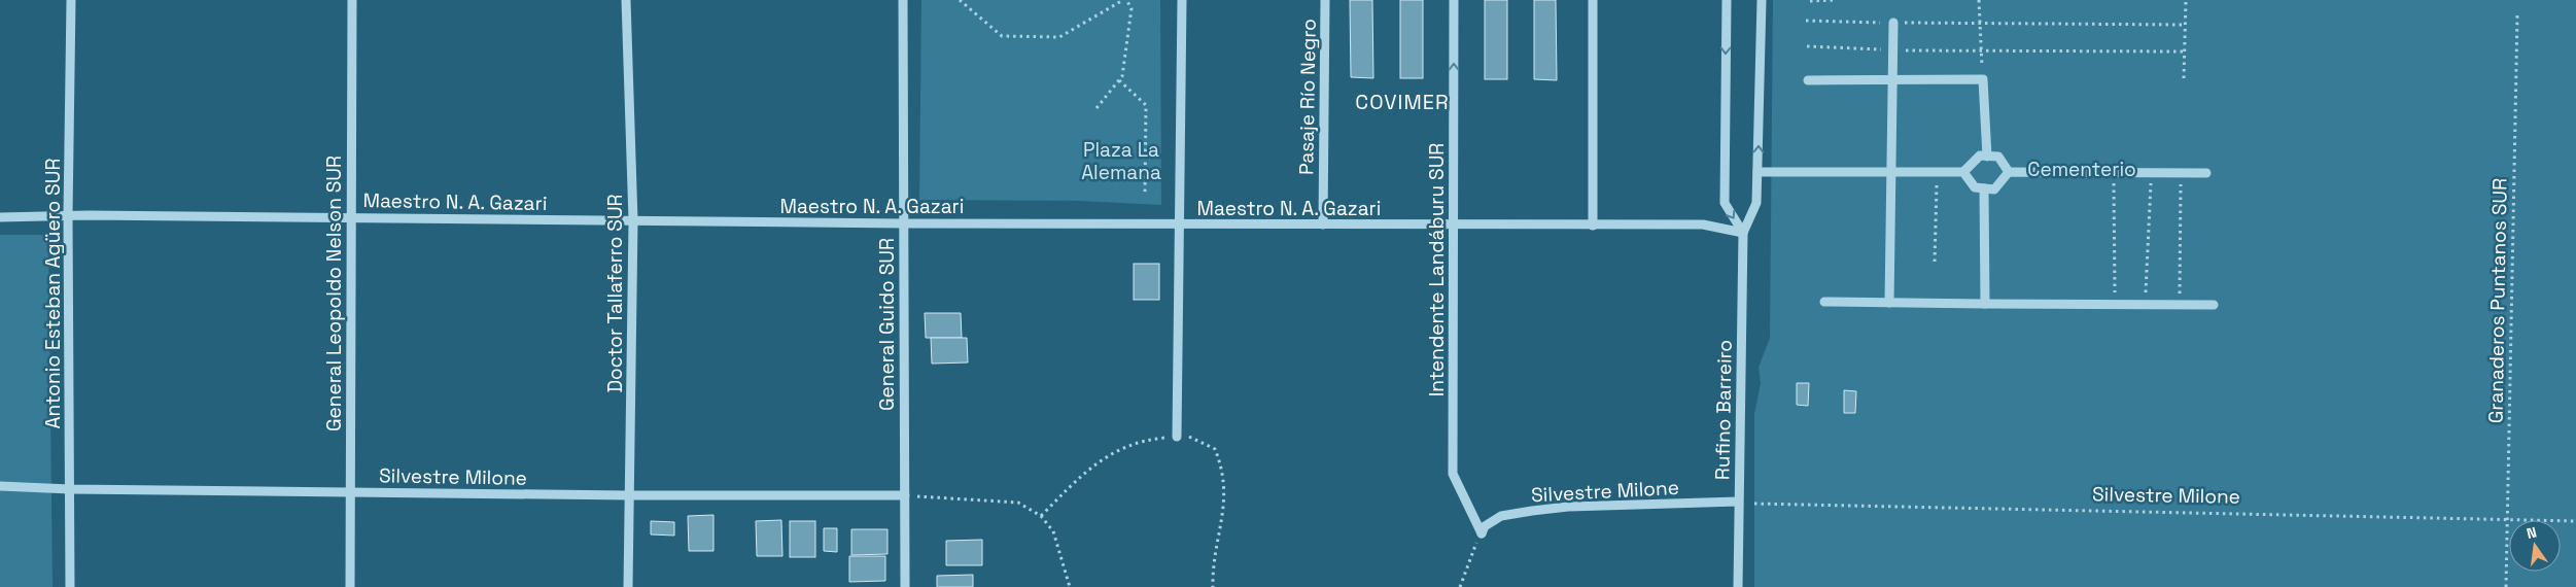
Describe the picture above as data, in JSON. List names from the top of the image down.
{
  "streets": {
    "street": [
      "Pasaje Río Negro",
      "Maestro N. A. Gazari",
      "Intendente Landáburu SUR",
      "Antonio Esteban Agüero SUR",
      "General Leopoldo Nelson SUR",
      "Doctor Tallaferro SUR",
      "General Guido SUR",
      "Rufino Barreiro",
      "Silvestre Milone"
    ],
    "path": ["Granaderos Puntanos SUR"]
  },
  "crossings": [
    ["Pasaje Río Negro", "Maestro N. A. Gazari"],
    ["Maestro N. A. Gazari", "Intendente Landáburu SUR"],
    ["Maestro N. A. Gazari", "Antonio Esteban Agüero SUR"],
    ["Maestro N. A. Gazari", "General Leopoldo Nelson SUR"],
    ["Maestro N. A. Gazari", "Doctor Tallaferro SUR"],
    ["Maestro N. A. Gazari", "General Guido SUR"],
    ["Maestro N. A. Gazari", "Rufino Barreiro"],
    ["Intendente Landáburu SUR", "Silvestre Milone"],
    ["Antonio Esteban Agüero SUR", "Silvestre Milone"],
    ["General Leopoldo Nelson SUR", "Silvestre Milone"],
    ["Doctor Tallaferro SUR", "Silvestre Milone"],
    ["Granaderos Puntanos SUR", "Silvestre Milone"],
    ["General Guido SUR", "Silvestre Milone"],
    ["Rufino Barreiro", "Silvestre Milone"]
  ],
  "one_way": ["Intendente Landáburu SUR"],
  "districts": ["COVIMER"],
  "parks": ["Plaza La Alemana", "Cementerio"],
  "north": "top"
}
